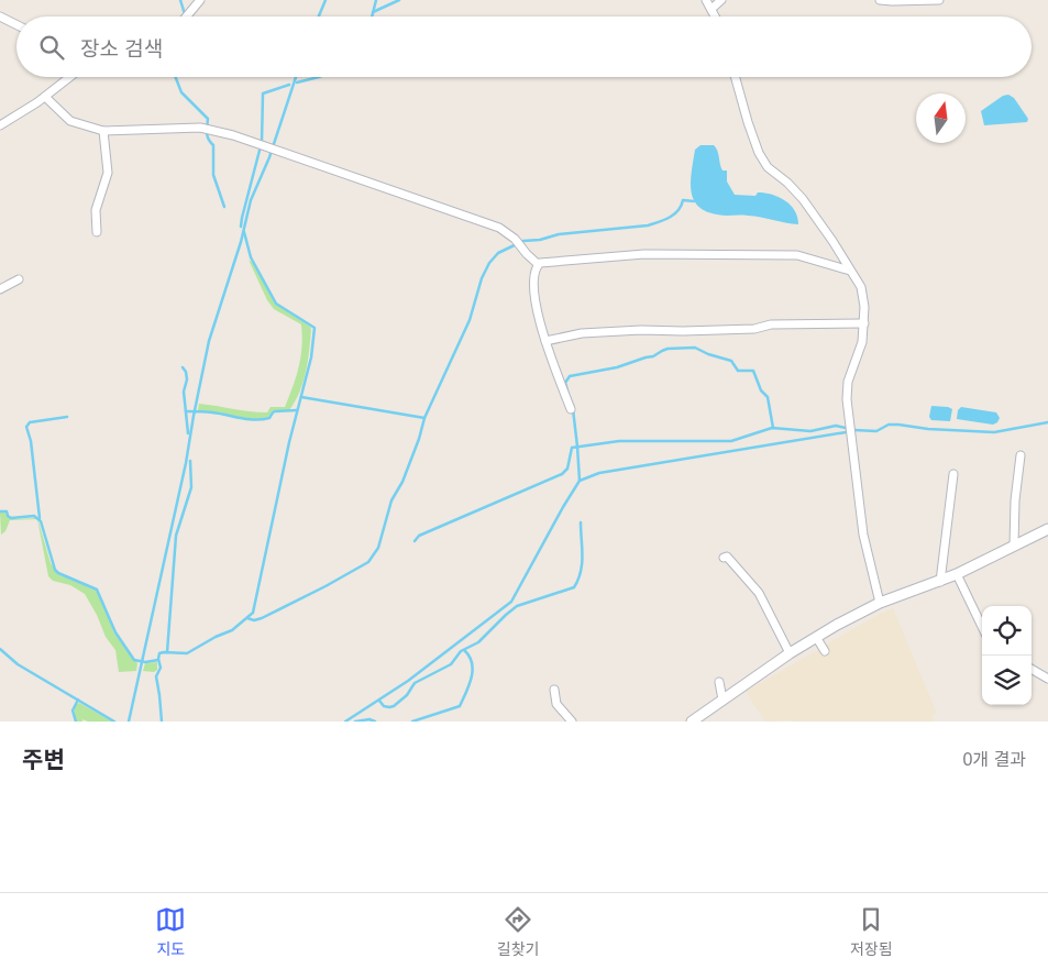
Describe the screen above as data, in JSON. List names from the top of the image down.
{
  "north": "top",
  "page": {
    "search": "장소 검색",
    "heading": ["주변", "0개 결과"],
    "nav": ["지도", "길찾기", "저장됨"]
  }
}
